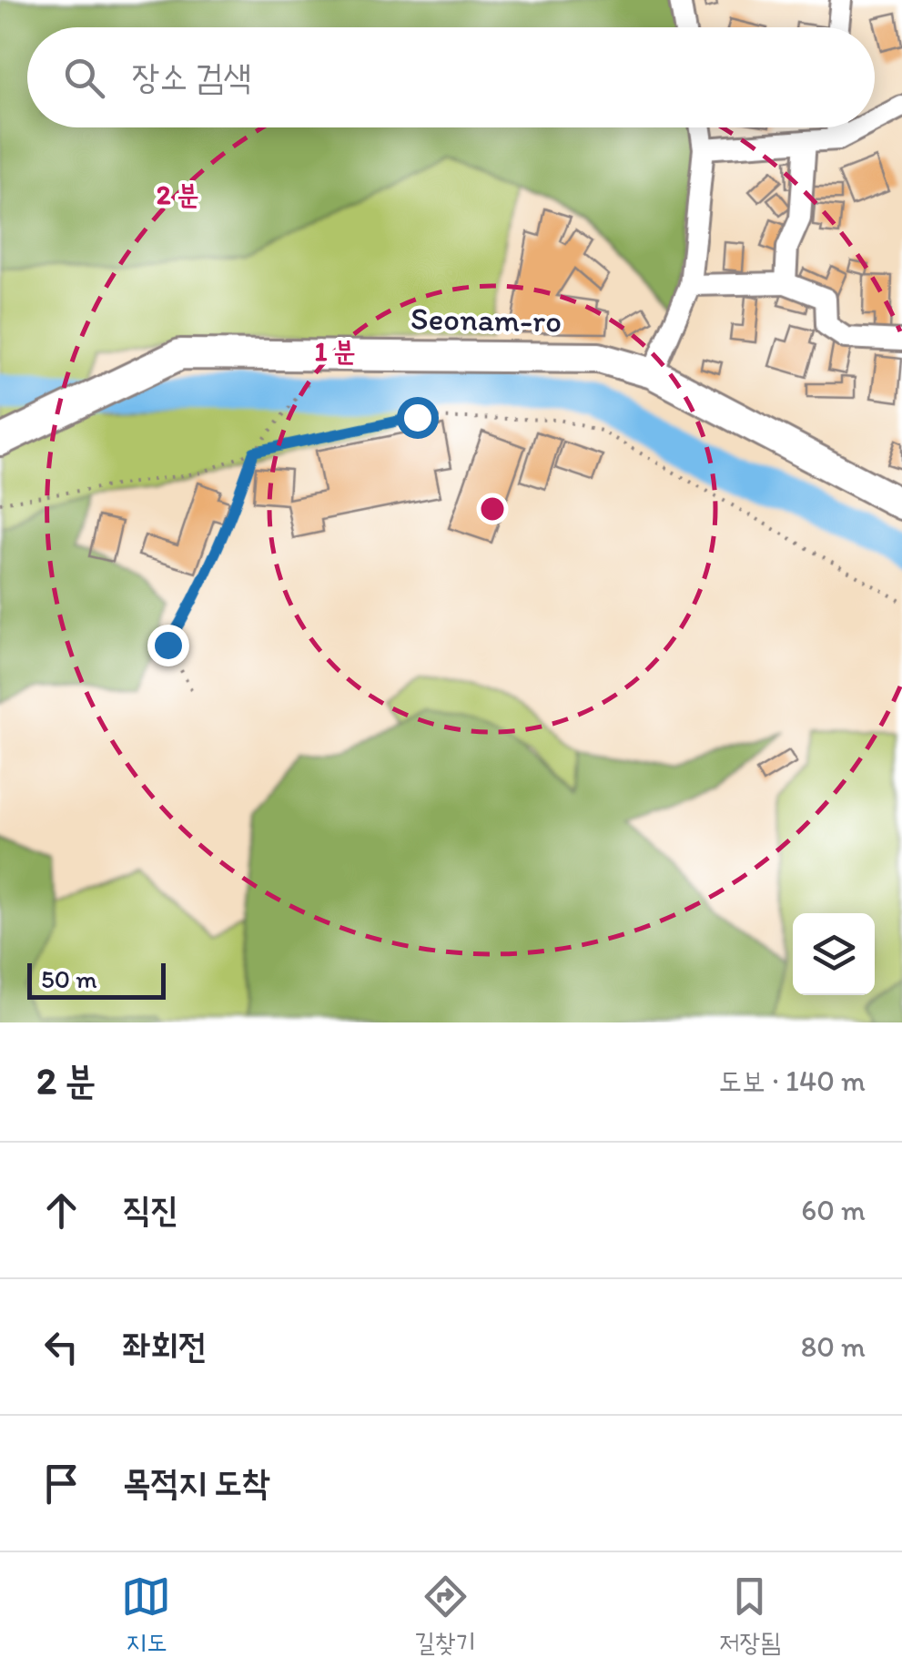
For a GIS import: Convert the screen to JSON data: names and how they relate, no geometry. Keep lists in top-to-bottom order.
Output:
{
  "streets": {
    "main road": ["Seonam-ro"]
  },
  "scale_bar": "50 m",
  "page": {
    "search": "장소 검색",
    "scale": "50 m",
    "heading": ["2 분", "도보 · 140 m"],
    "list": [
      ["직진", "60 m"],
      ["좌회전", "80 m"],
      "목적지 도착"
    ],
    "nav": ["지도", "길찾기", "저장됨"]
  },
  "rings": ["2 분", "1 분"]
}
